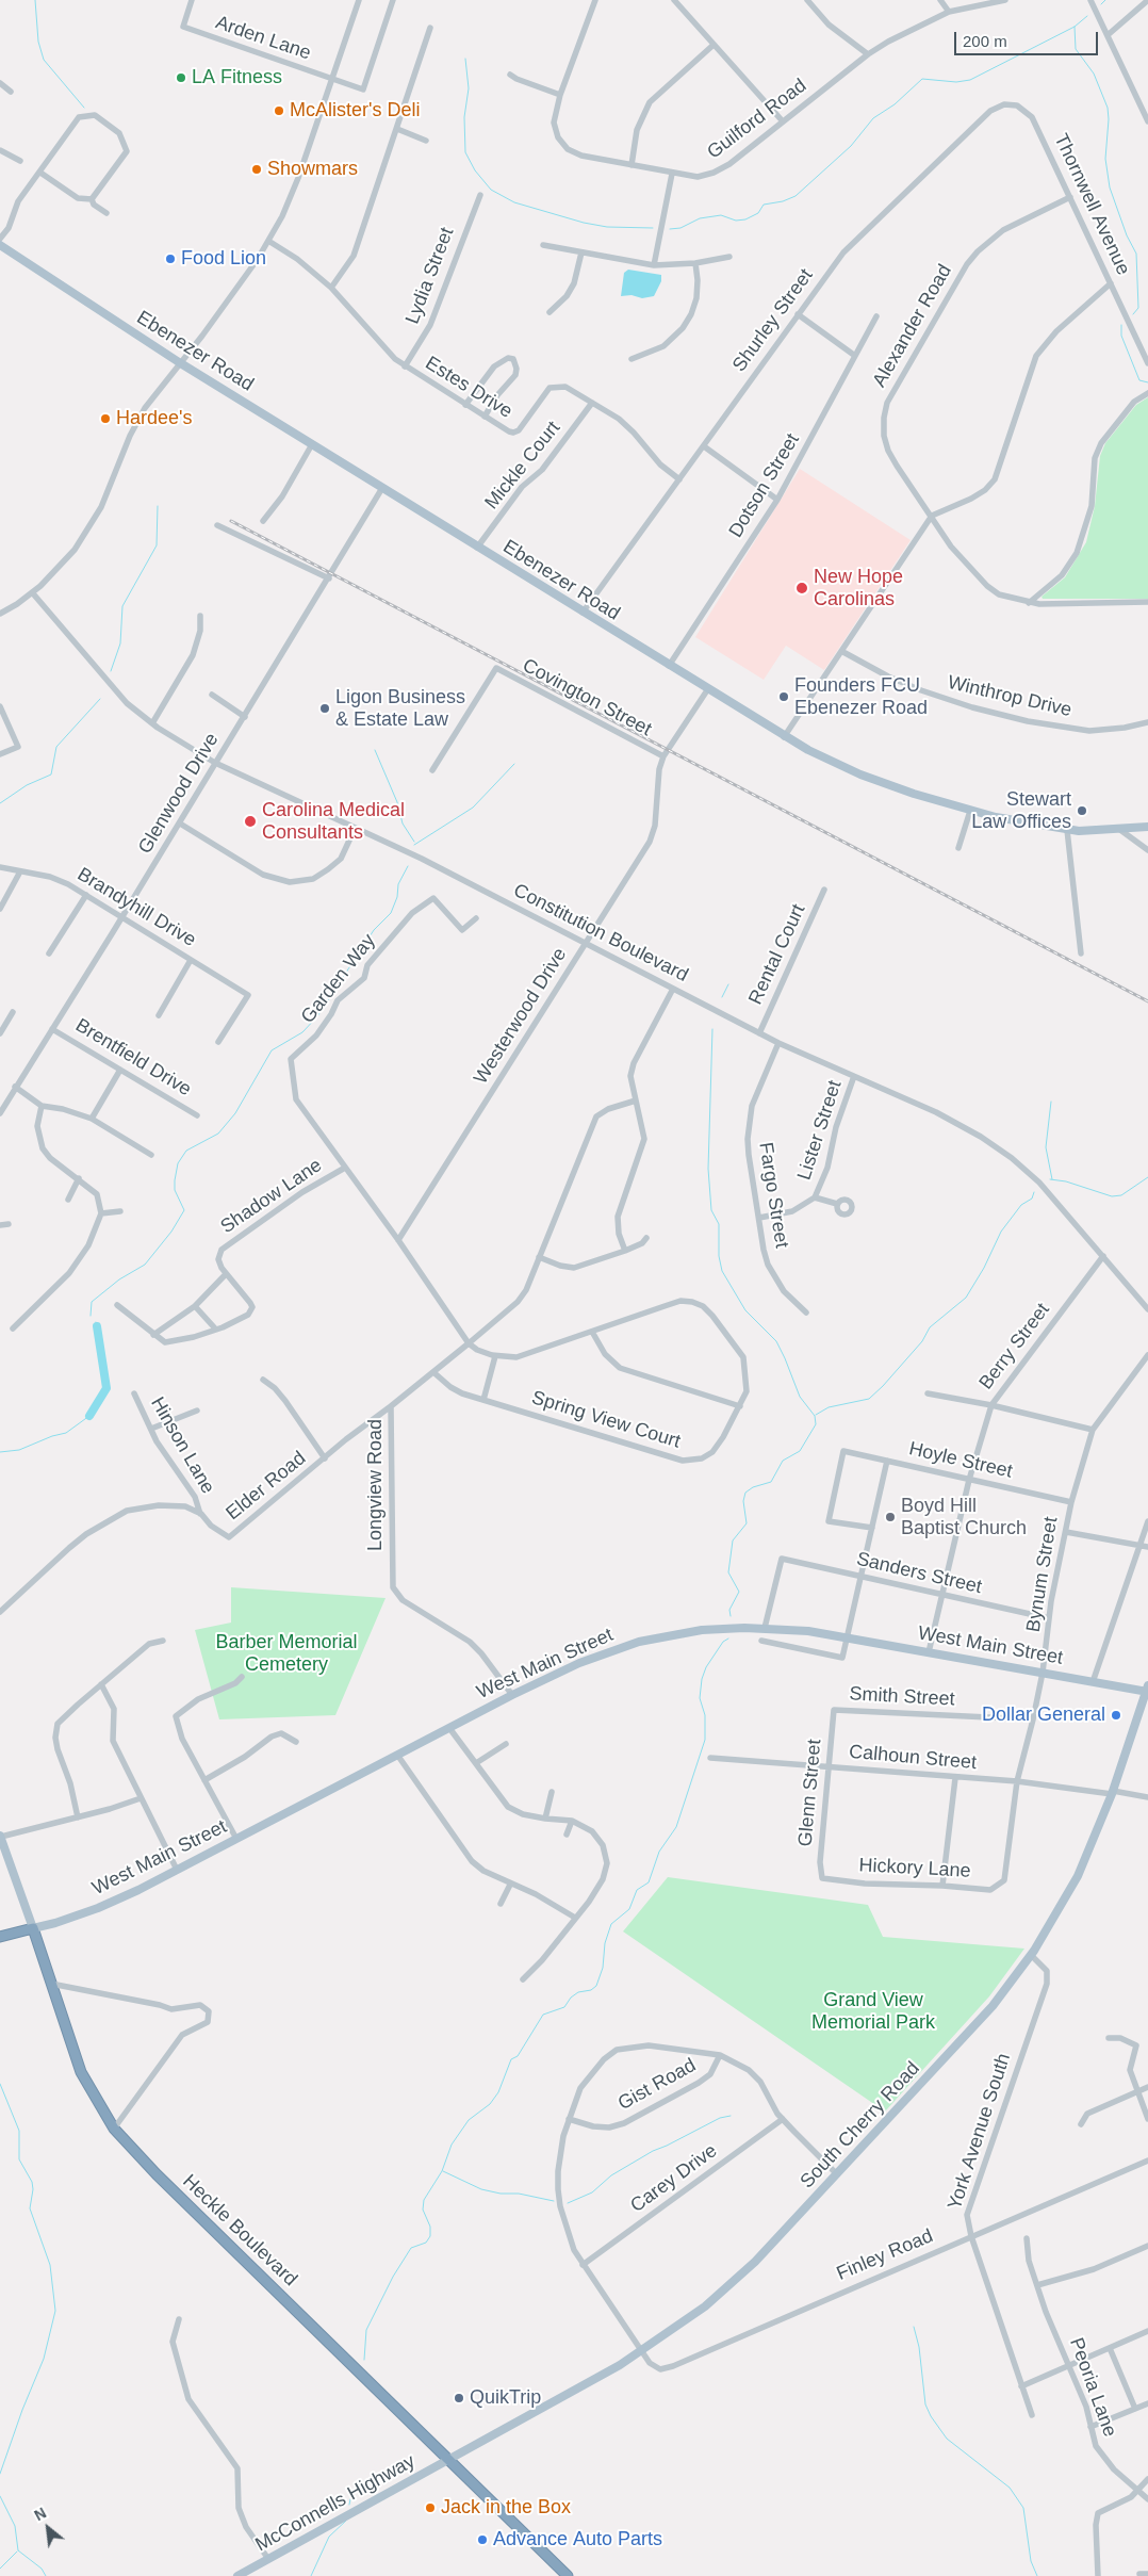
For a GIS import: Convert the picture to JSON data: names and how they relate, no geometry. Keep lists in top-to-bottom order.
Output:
{
  "streets": {
    "highway": ["West Main Street", "Heckle Boulevard"],
    "main road": ["Ebenezer Road", "South Cherry Road", "McConnells Highway"],
    "street": [
      "Arden Lane",
      "Guilford Road",
      "Thornwell Avenue",
      "Lydia Street",
      "Shurley Street",
      "Alexander Road",
      "Estes Drive",
      "Mickle Court",
      "Dotson Street",
      "Winthrop Drive",
      "Covington Street",
      "Glenwood Drive",
      "Brandyhill Drive",
      "Constitution Boulevard",
      "Rental Court",
      "Garden Way",
      "Westerwood Drive",
      "Brentfield Drive",
      "Lister Street",
      "Fargo Street",
      "Shadow Lane",
      "Berry Street",
      "Spring View Court",
      "Hinson Lane",
      "Hoyle Street",
      "Longview Road",
      "Elder Road",
      "Sanders Street",
      "Bynum Street",
      "Smith Street",
      "Calhoun Street",
      "Glenn Street",
      "Hickory Lane",
      "Gist Road",
      "York Avenue South",
      "Carey Drive",
      "Finley Road",
      "Peoria Lane"
    ]
  },
  "crossings": [
    ["Thornwell Avenue", "Shurley Street"],
    ["Thornwell Avenue", "Alexander Road"],
    ["Lydia Street", "Estes Drive"],
    ["Shurley Street", "Ebenezer Road"],
    ["Shurley Street", "Estes Drive"],
    ["Ebenezer Road", "Mickle Court"],
    ["Ebenezer Road", "Dotson Street"],
    ["Ebenezer Road", "Glenwood Drive"],
    ["Ebenezer Road", "Westerwood Drive"],
    ["Estes Drive", "Mickle Court"],
    ["Covington Street", "Westerwood Drive"],
    ["Glenwood Drive", "Brandyhill Drive"],
    ["Glenwood Drive", "Constitution Boulevard"],
    ["Glenwood Drive", "Brentfield Drive"],
    ["Constitution Boulevard", "Rental Court"],
    ["Constitution Boulevard", "Westerwood Drive"],
    ["Constitution Boulevard", "Lister Street"],
    ["Constitution Boulevard", "Fargo Street"],
    ["Constitution Boulevard", "Berry Street"],
    ["Garden Way", "Shadow Lane"],
    ["Lister Street", "Fargo Street"],
    ["Berry Street", "Hoyle Street"],
    ["Berry Street", "Sanders Street"],
    ["Berry Street", "West Main Street"],
    ["Spring View Court", "Longview Road"],
    ["Hinson Lane", "Elder Road"],
    ["Hoyle Street", "Bynum Street"],
    ["Longview Road", "Elder Road"],
    ["Longview Road", "West Main Street"],
    ["Sanders Street", "Bynum Street"],
    ["Sanders Street", "West Main Street"],
    ["Bynum Street", "West Main Street"],
    ["Bynum Street", "Smith Street"],
    ["Bynum Street", "Calhoun Street"],
    ["Bynum Street", "Hickory Lane"],
    ["West Main Street", "South Cherry Road"],
    ["West Main Street", "Heckle Boulevard"],
    ["Smith Street", "Glenn Street"],
    ["Calhoun Street", "Glenn Street"],
    ["Calhoun Street", "South Cherry Road"],
    ["Glenn Street", "Hickory Lane"],
    ["South Cherry Road", "York Avenue South"],
    ["South Cherry Road", "Heckle Boulevard"],
    ["South Cherry Road", "Finley Road"],
    ["South Cherry Road", "McConnells Highway"],
    ["York Avenue South", "Finley Road"],
    ["Heckle Boulevard", "McConnells Highway"]
  ],
  "parks": ["Barber Memorial Cemetery", "Grand View Memorial Park"],
  "places": [
    "LA Fitness",
    "McAlister's Deli",
    "Showmars",
    "Food Lion",
    "Hardee's",
    "New Hope Carolinas",
    "Founders FCU Ebenezer Road",
    "Ligon Business & Estate Law",
    "Stewart Law Offices",
    "Carolina Medical Consultants",
    "Boyd Hill Baptist Church",
    "Dollar General",
    "QuikTrip",
    "Jack in the Box",
    "Advance Auto Parts"
  ],
  "scale_bar": "200 m",
  "north": "top left"
}
